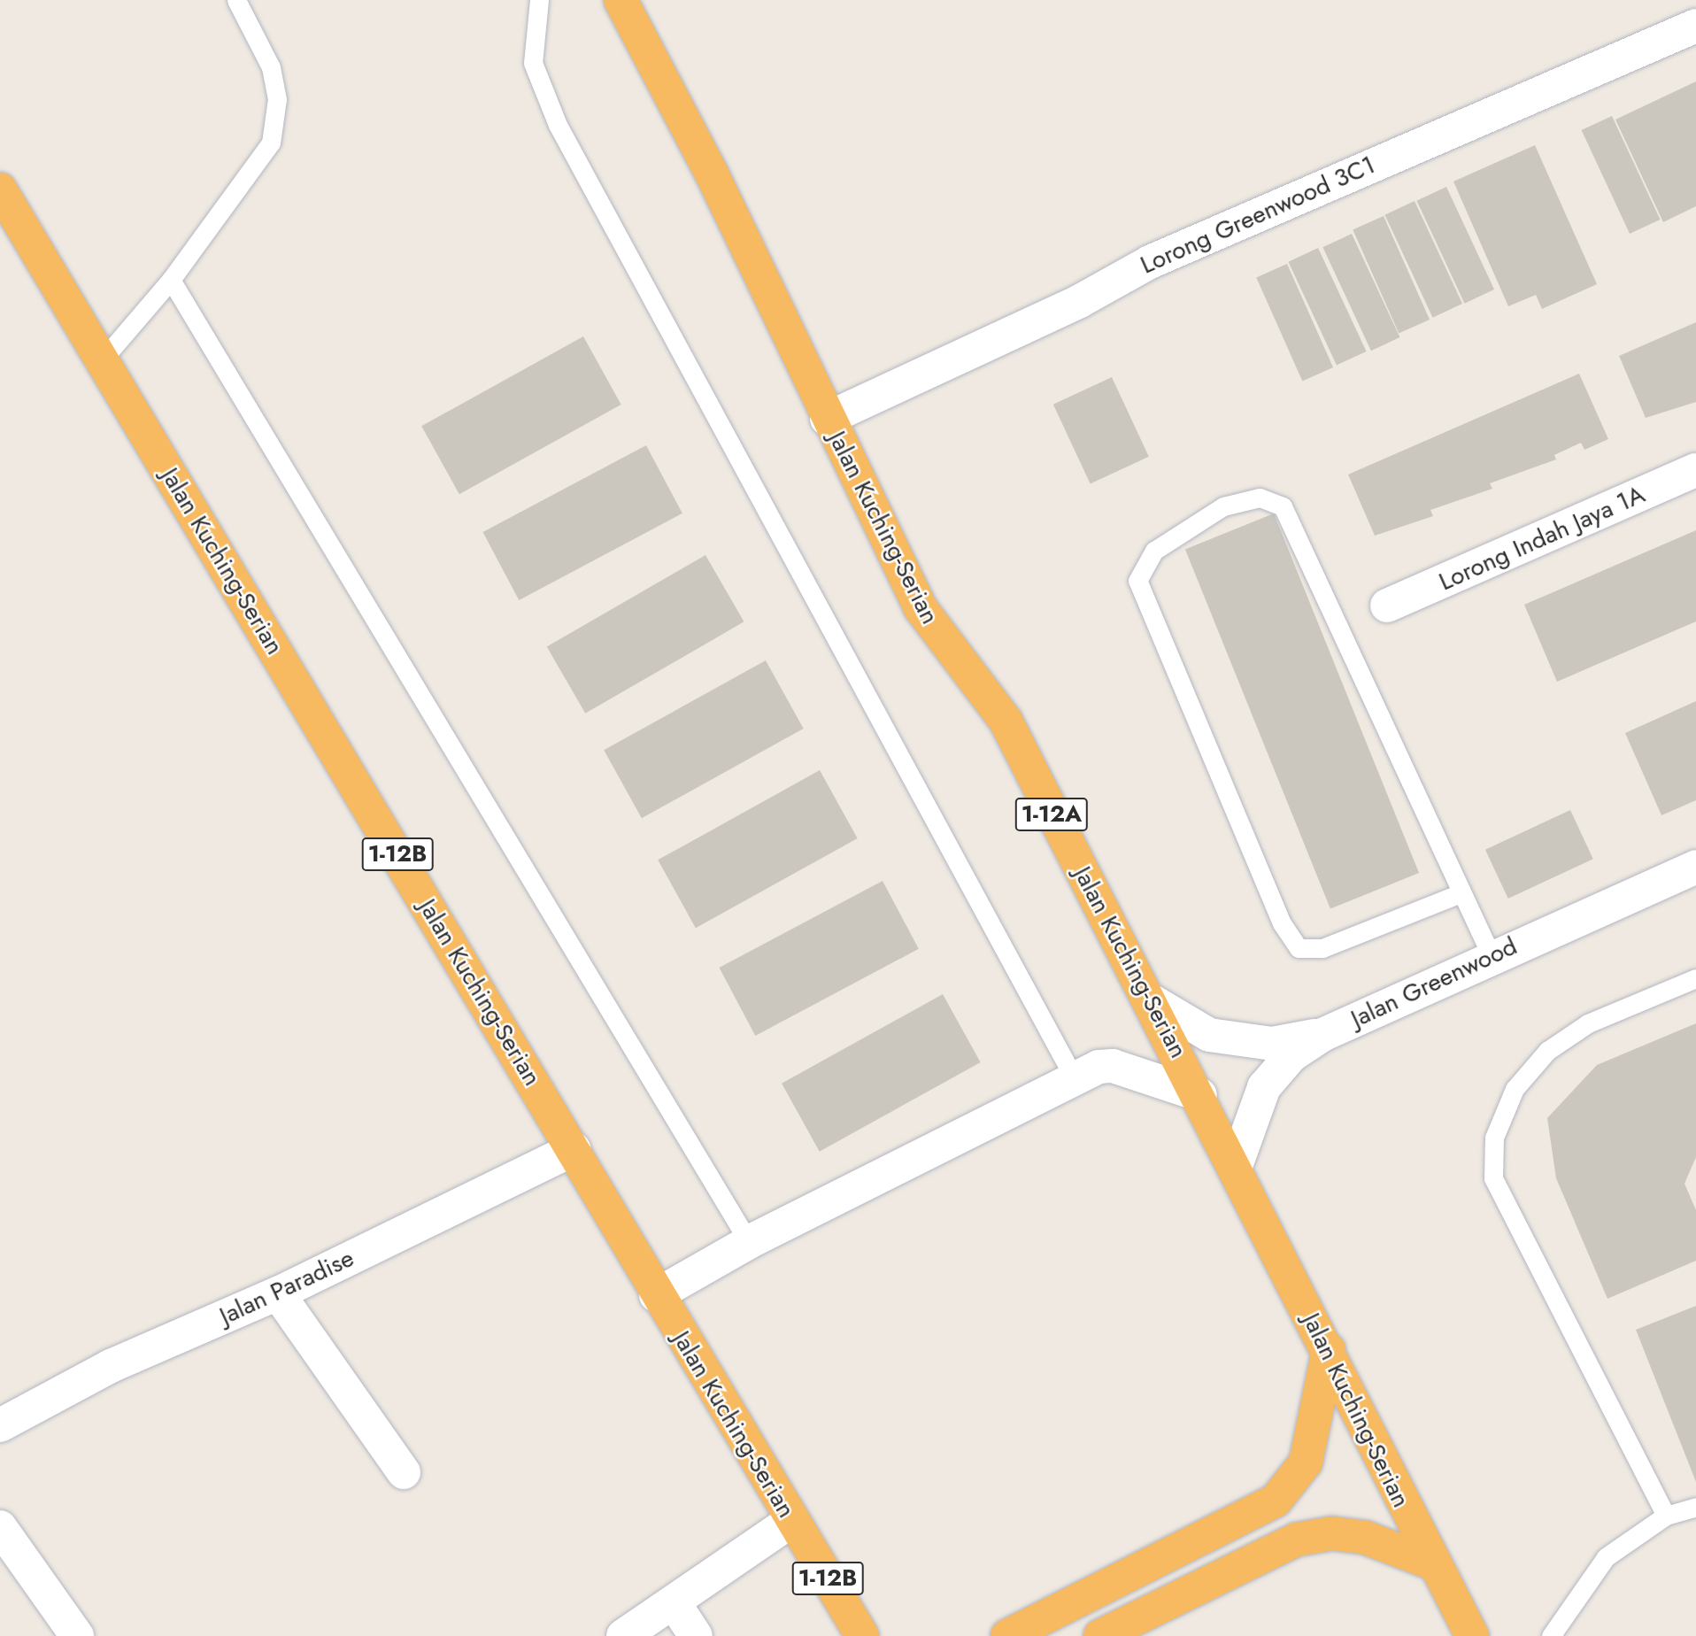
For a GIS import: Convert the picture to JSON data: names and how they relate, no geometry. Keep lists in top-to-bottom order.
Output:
{
  "streets": {
    "highway": ["Jalan Kuching-Serian", "1-12A", "1-12B"],
    "street": [
      "Lorong Greenwood 3C1",
      "Lorong Indah Jaya 1A",
      "Jalan Greenwood",
      "Jalan Paradise"
    ]
  },
  "crossings": [
    ["Lorong Greenwood 3C1", "Jalan Kuching-Serian"],
    ["Jalan Kuching-Serian", "Jalan Greenwood"],
    ["Jalan Kuching-Serian", "Jalan Paradise"]
  ]
}
